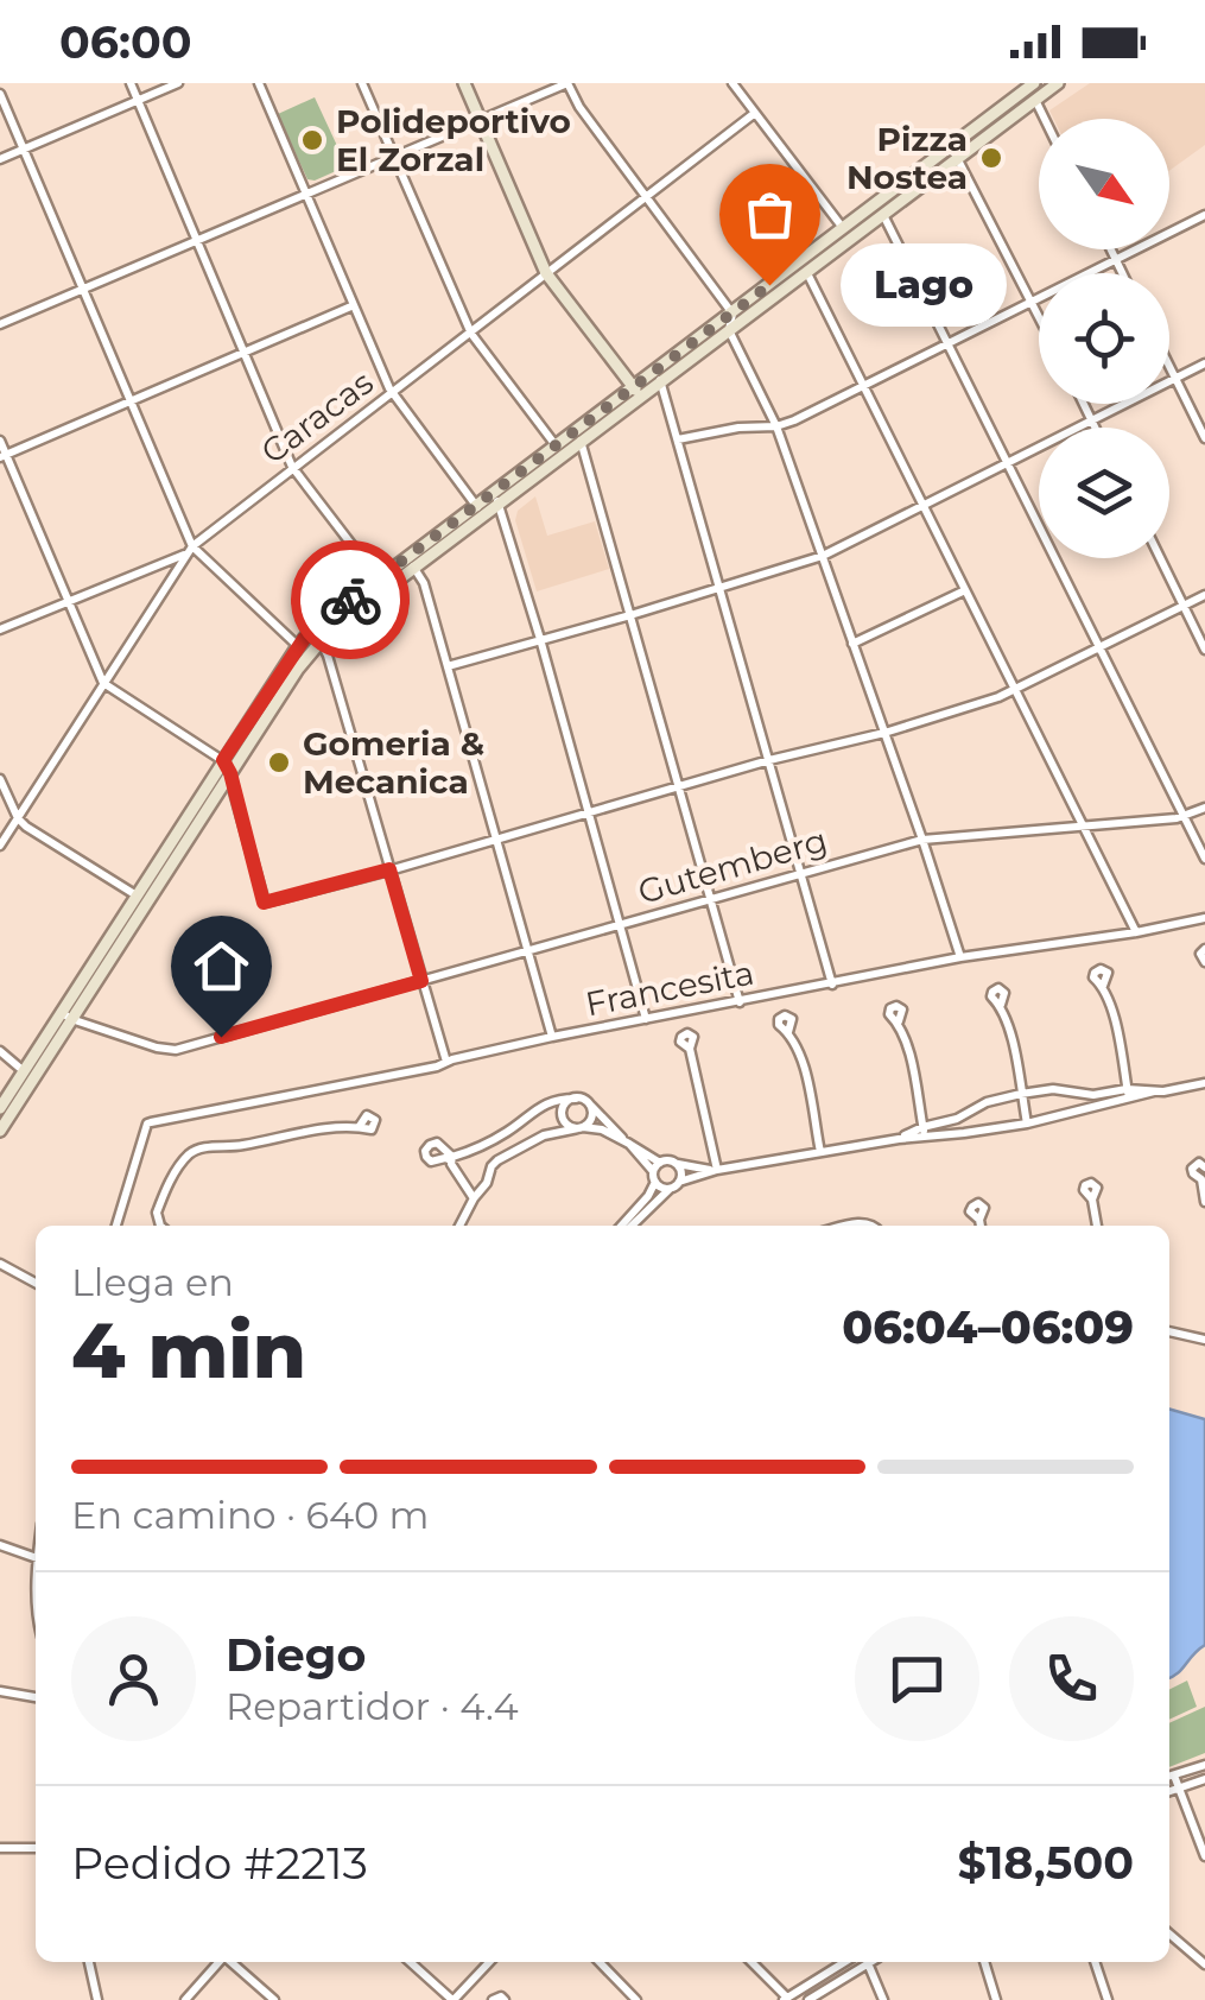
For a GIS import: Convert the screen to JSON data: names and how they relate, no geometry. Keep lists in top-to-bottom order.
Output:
{
  "streets": {
    "street": ["Caracas", "Gutemberg", "Francesita"]
  },
  "places": [
    "Polideportivo El Zorzal",
    "Pizza Nostea",
    "Lago",
    "Gomeria & Mecanica"
  ],
  "north": "bottom right",
  "page": {
    "status": "06:00",
    "bubble": "Lago",
    "heading": ["4 min", "Llega en", "06:04–06:09"],
    "panel": [
      "Diego",
      "Repartidor · 4.4",
      "Pedido #2213",
      "$18,500"
    ],
    "bar": "En camino · 640 m"
  }
}
